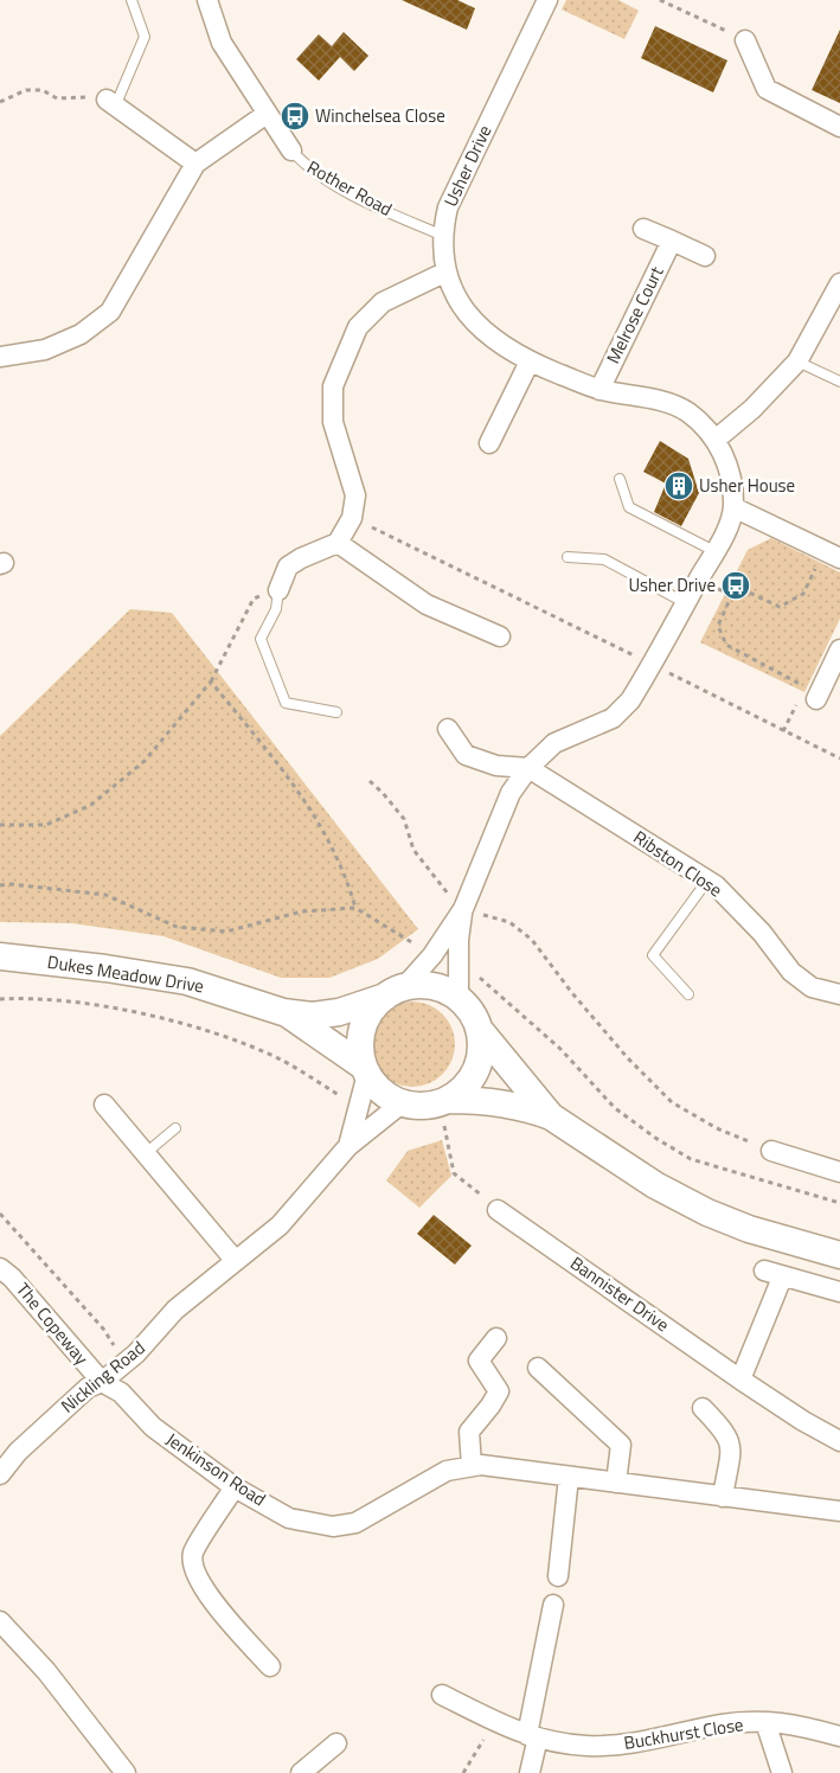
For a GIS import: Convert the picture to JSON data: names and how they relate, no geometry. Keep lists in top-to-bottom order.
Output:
{
  "streets": {
    "street": [
      "Usher Drive",
      "Rother Road",
      "Melrose Court",
      "Ribston Close",
      "Dukes Meadow Drive",
      "Bannister Drive",
      "The Copeway",
      "Nickling Road",
      "Jenkinson Road",
      "Buckhurst Close"
    ]
  },
  "crossings": [
    ["Usher Drive", "Rother Road"],
    ["Usher Drive", "Melrose Court"],
    ["Dukes Meadow Drive", "Nickling Road"],
    ["The Copeway", "Nickling Road"],
    ["The Copeway", "Jenkinson Road"],
    ["Nickling Road", "Jenkinson Road"]
  ],
  "places": {
    "bus stop": ["Winchelsea Close", "Usher Drive"],
    "building": ["Usher House"]
  }
}
